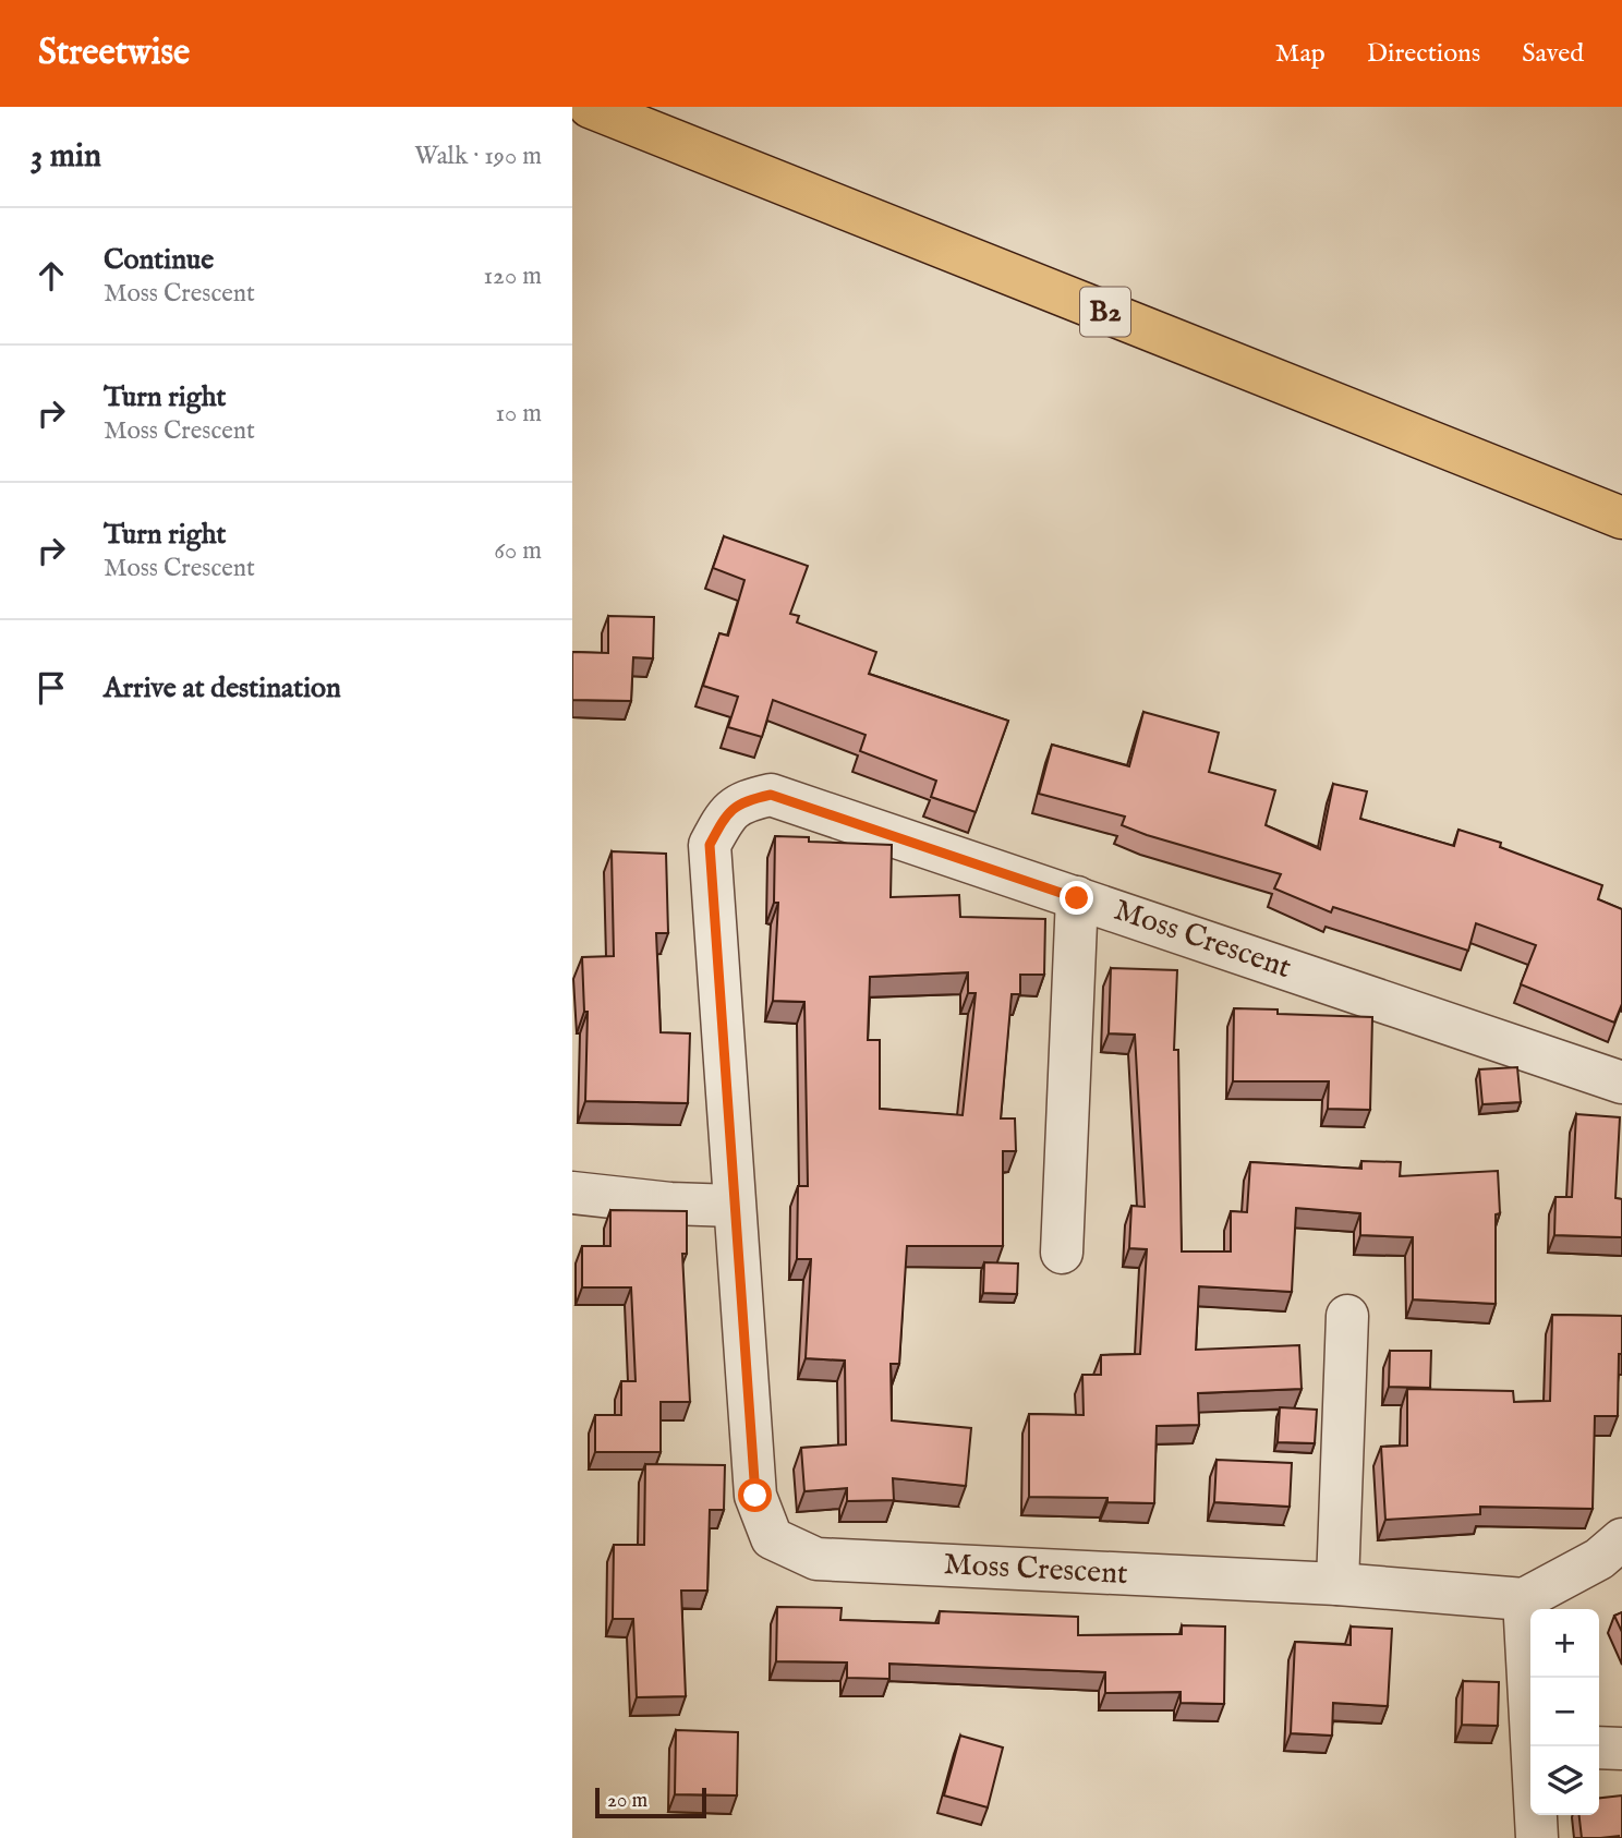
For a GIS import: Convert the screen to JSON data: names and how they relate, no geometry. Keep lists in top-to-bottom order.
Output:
{
  "streets": {
    "highway": ["B2"],
    "street": ["Moss Crescent"]
  },
  "scale_bar": "20 m",
  "page": {
    "header": "Streetwise",
    "nav": ["Map", "Directions", "Saved"],
    "heading": ["3 min", "Walk · 190 m"],
    "list": [
      ["Continue", "Moss Crescent", "120 m"],
      ["Turn right", "Moss Crescent", "10 m"],
      ["Turn right", "Moss Crescent", "60 m"],
      "Arrive at destination"
    ],
    "map_buttons": ["+", "−"],
    "scale": "20 m"
  }
}
